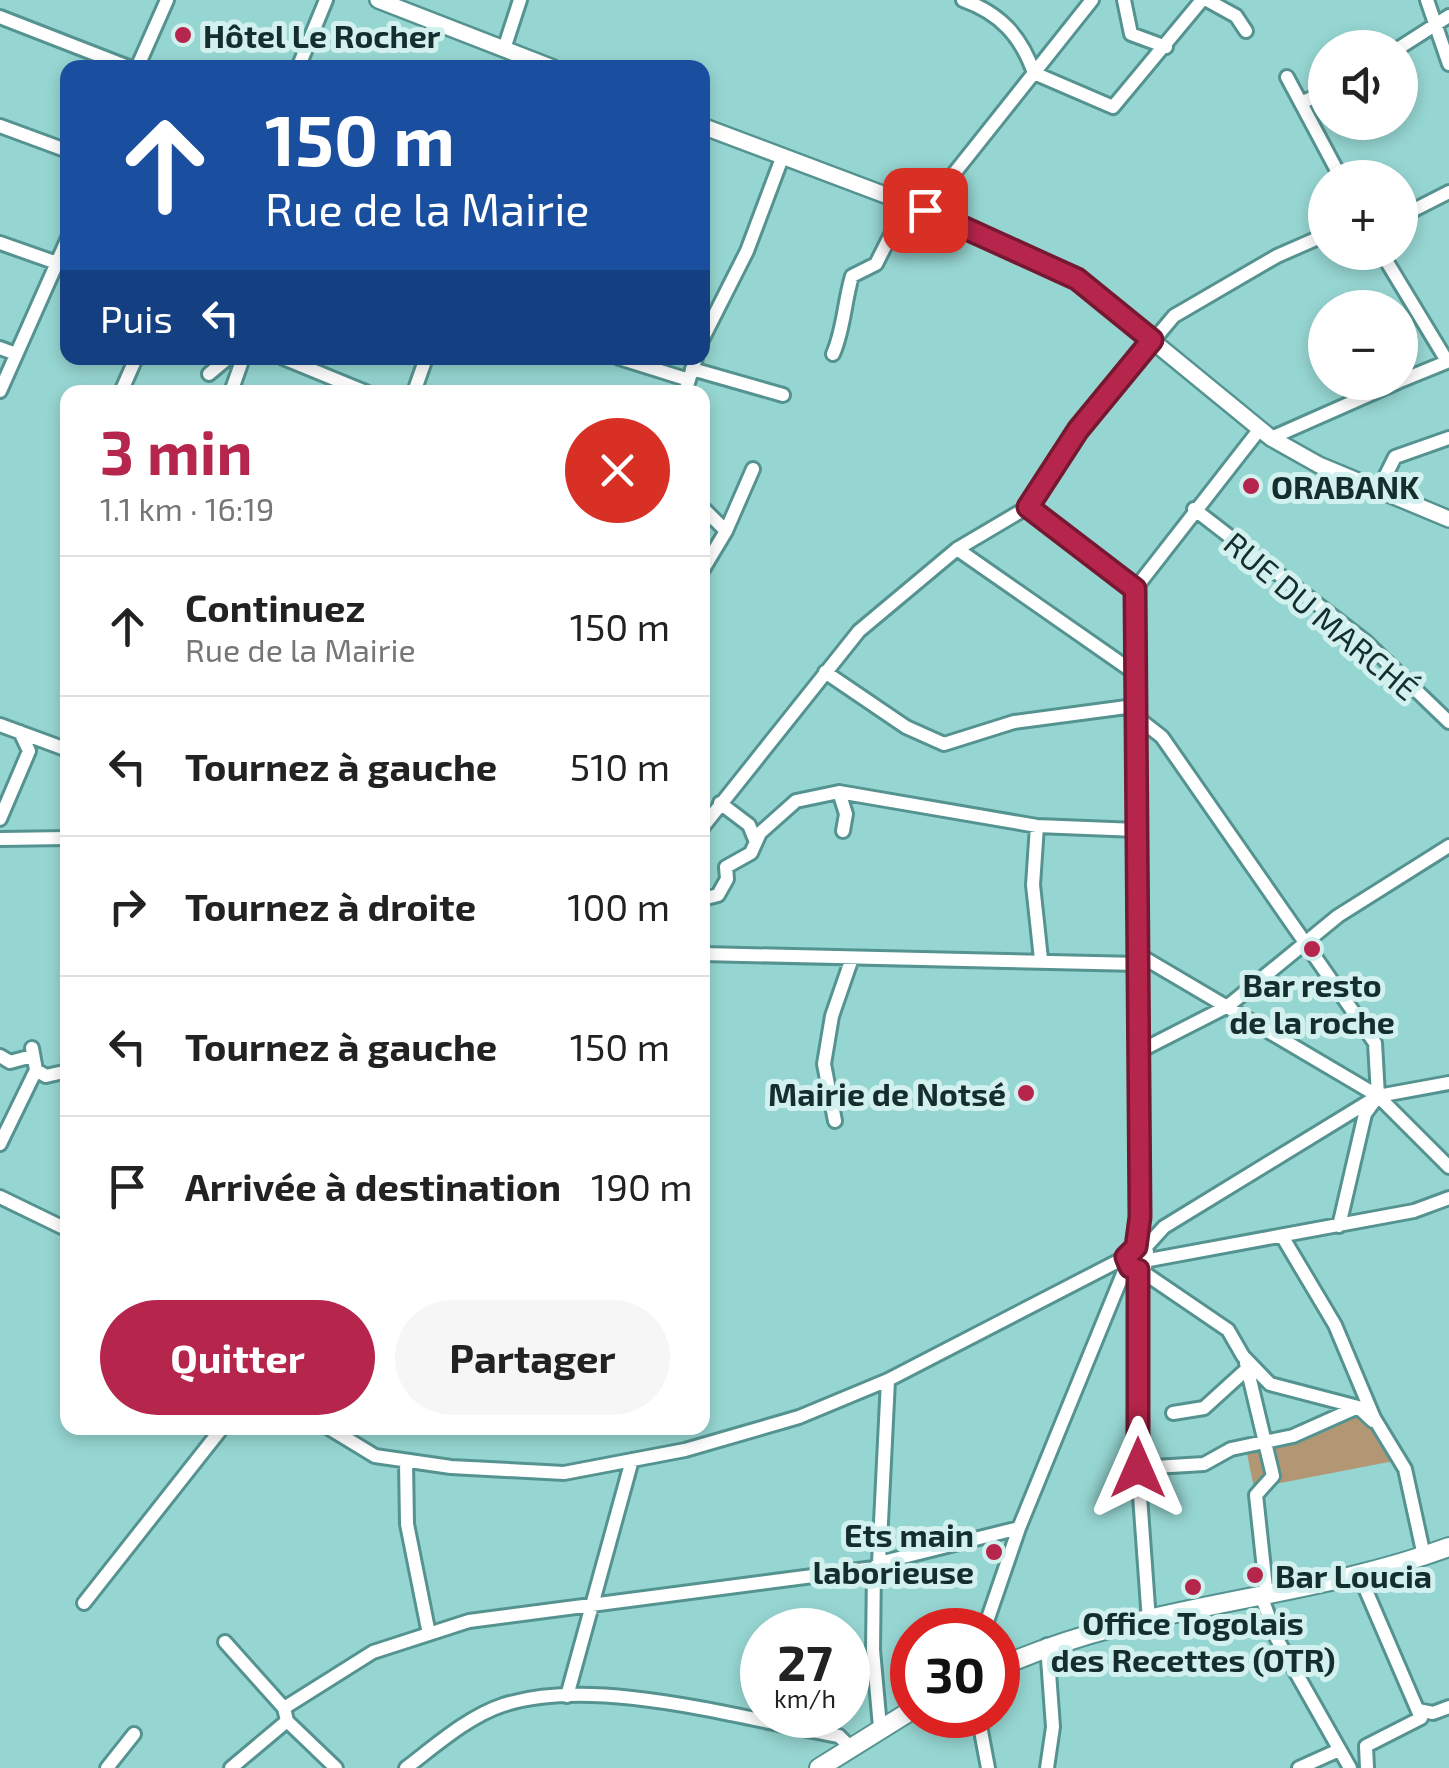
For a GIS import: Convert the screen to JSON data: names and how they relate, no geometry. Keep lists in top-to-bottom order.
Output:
{
  "streets": {
    "street": ["RUE DU MARCHÉ"]
  },
  "places": [
    "Hôtel Le Rocher",
    "ORABANK",
    "Bar resto de la roche",
    "Mairie de Notsé",
    "Ets main laborieuse",
    "Bar Loucia",
    "Office Togolais des Recettes (OTR)"
  ],
  "page": {
    "map_buttons": ["+", "−"],
    "turn": ["150 m", "Rue de la Mairie"],
    "then": "Puis",
    "heading": ["3 min", "1.1 km · 16:19"],
    "list": [
      {
        "name": "Continuez",
        "note": "Rue de la Mairie",
        "value": "150 m"
      },
      {
        "name": "Tournez à gauche",
        "value": "510 m"
      },
      {
        "name": "Tournez à droite",
        "value": "100 m"
      },
      {
        "name": "Tournez à gauche",
        "value": "150 m"
      },
      {
        "name": "Arrivée à destination",
        "value": "190 m"
      }
    ],
    "buttons": ["Quitter", "Partager"],
    "speed": "27 km/h",
    "limit": "30"
  }
}
